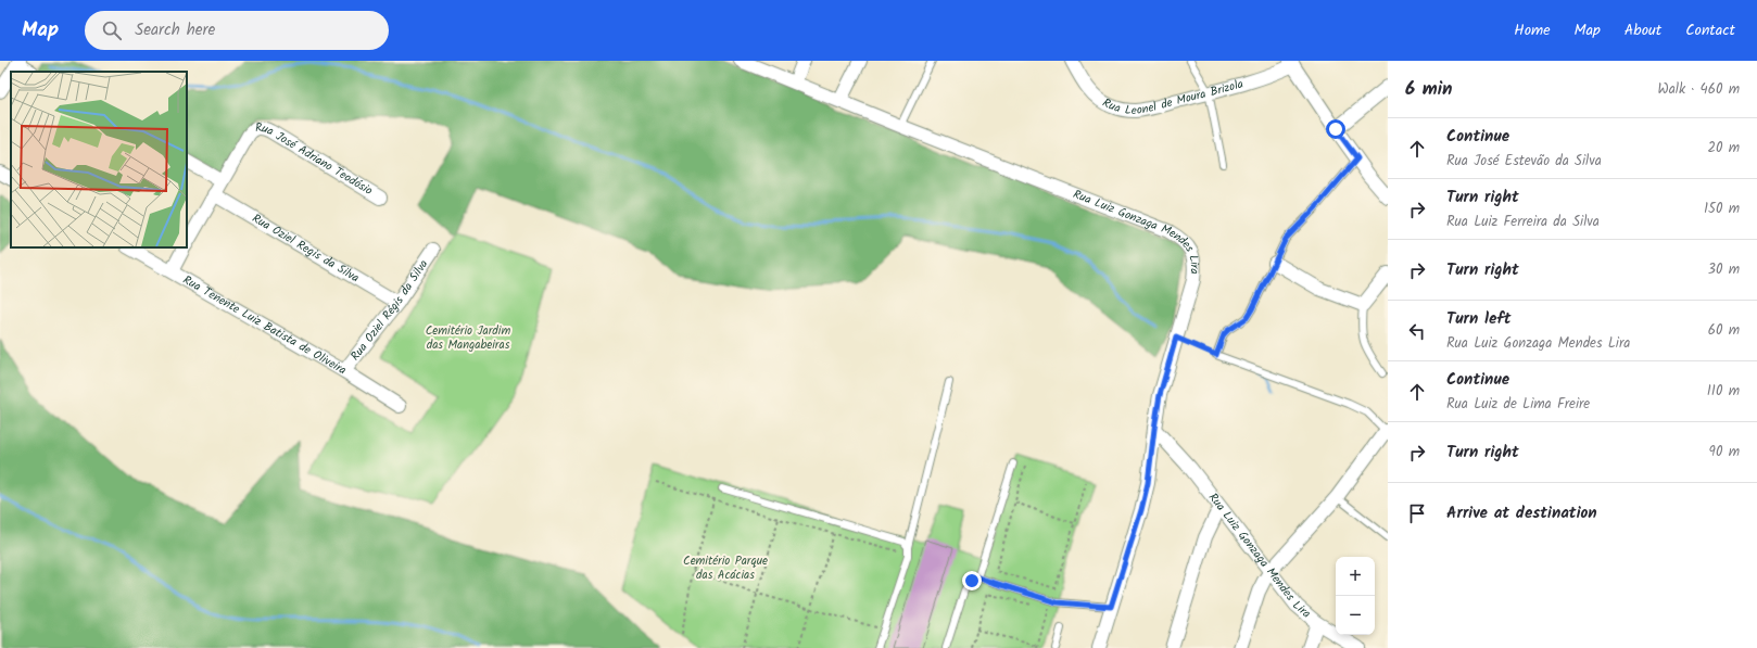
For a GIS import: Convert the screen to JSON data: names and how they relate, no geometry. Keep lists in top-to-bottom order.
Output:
{
  "streets": {
    "street": [
      "Rua Leonel de Moura Brizola",
      "Rua José Adriano Teodósio",
      "Rua Luiz Gonzaga Mendes Lira",
      "Rua Oziel Regis da Silva",
      "Rua Oziel Régis da Silva",
      "Rua Tenente Luiz Batista de Oliveira"
    ]
  },
  "crossings": [
    ["Rua Oziel Regis da Silva", "Rua Oziel Régis da Silva"],
    ["Rua Oziel Régis da Silva", "Rua Tenente Luiz Batista de Oliveira"]
  ],
  "parks": ["Cemitério Jardim das Mangabeiras", "Cemitério Parque das Acácias"],
  "page": {
    "header": "Map",
    "search": "Search here",
    "nav": [
      "Home",
      "Map",
      "About",
      "Contact"
    ],
    "heading": ["6 min", "Walk · 460 m"],
    "list": [
      ["Continue", "Rua José Estevão da Silva", "20 m"],
      ["Turn right", "Rua Luiz Ferreira da Silva", "150 m"],
      ["Turn right", "30 m"],
      ["Turn left", "Rua Luiz Gonzaga Mendes Lira", "60 m"],
      ["Continue", "Rua Luiz de Lima Freire", "110 m"],
      ["Turn right", "90 m"],
      "Arrive at destination"
    ],
    "map_buttons": ["+", "−"]
  }
}
